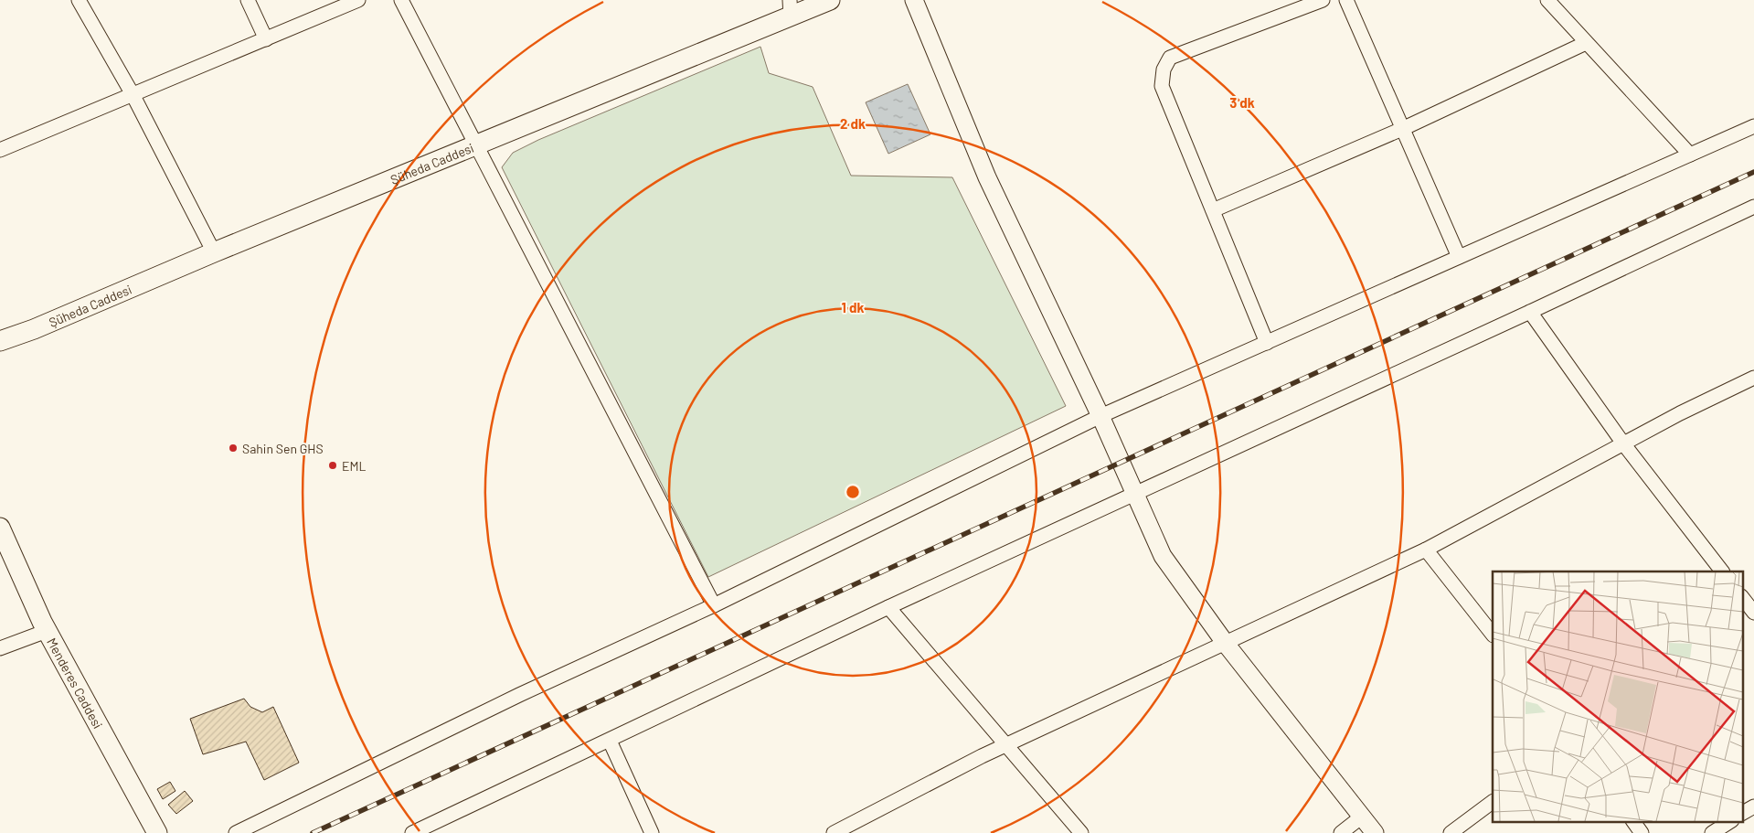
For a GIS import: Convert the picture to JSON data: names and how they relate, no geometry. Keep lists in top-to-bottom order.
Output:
{
  "streets": {
    "main road": ["Şüheda Caddesi", "Menderes Caddesi"]
  },
  "places": ["Sahin Sen GHS", "EML"],
  "rings": ["3 dk", "2 dk", "1 dk"]
}
